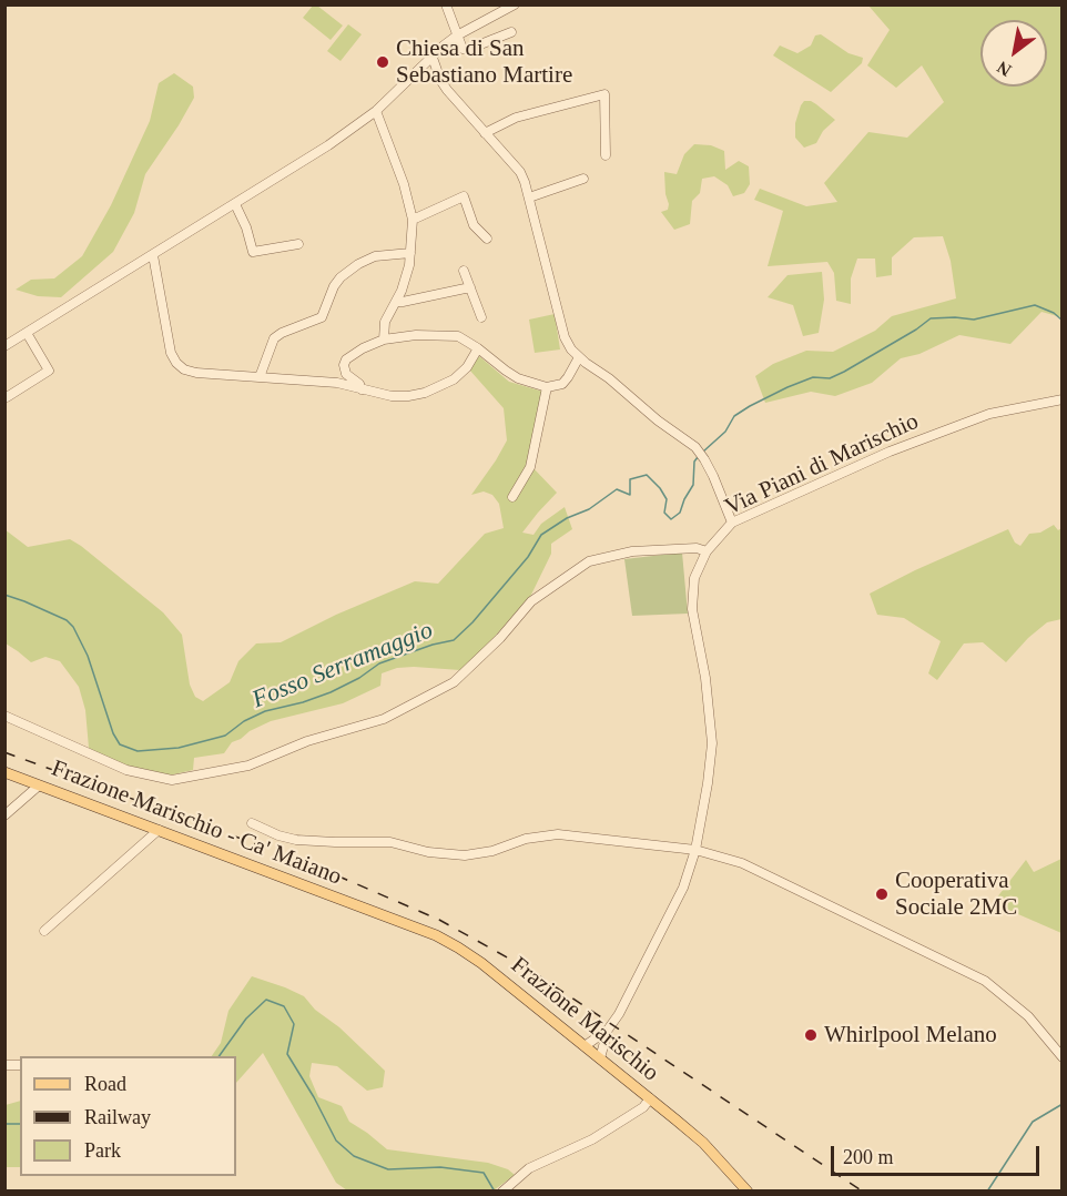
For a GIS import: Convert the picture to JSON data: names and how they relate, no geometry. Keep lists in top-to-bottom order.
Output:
{
  "streets": {
    "main road": ["Frazione Marischio - Ca' Maiano", "Frazione Marischio"],
    "street": ["Via Piani di Marischio"]
  },
  "crossings": [
    ["Frazione Marischio - Ca' Maiano", "Frazione Marischio"]
  ],
  "water": ["Fosso Serramaggio"],
  "places": ["Chiesa di San Sebastiano Martire", "Cooperativa Sociale 2MC", "Whirlpool Melano"],
  "legend": ["Road", "Railway", "Park"],
  "scale_bar": "200 m",
  "north": "bottom left"
}
